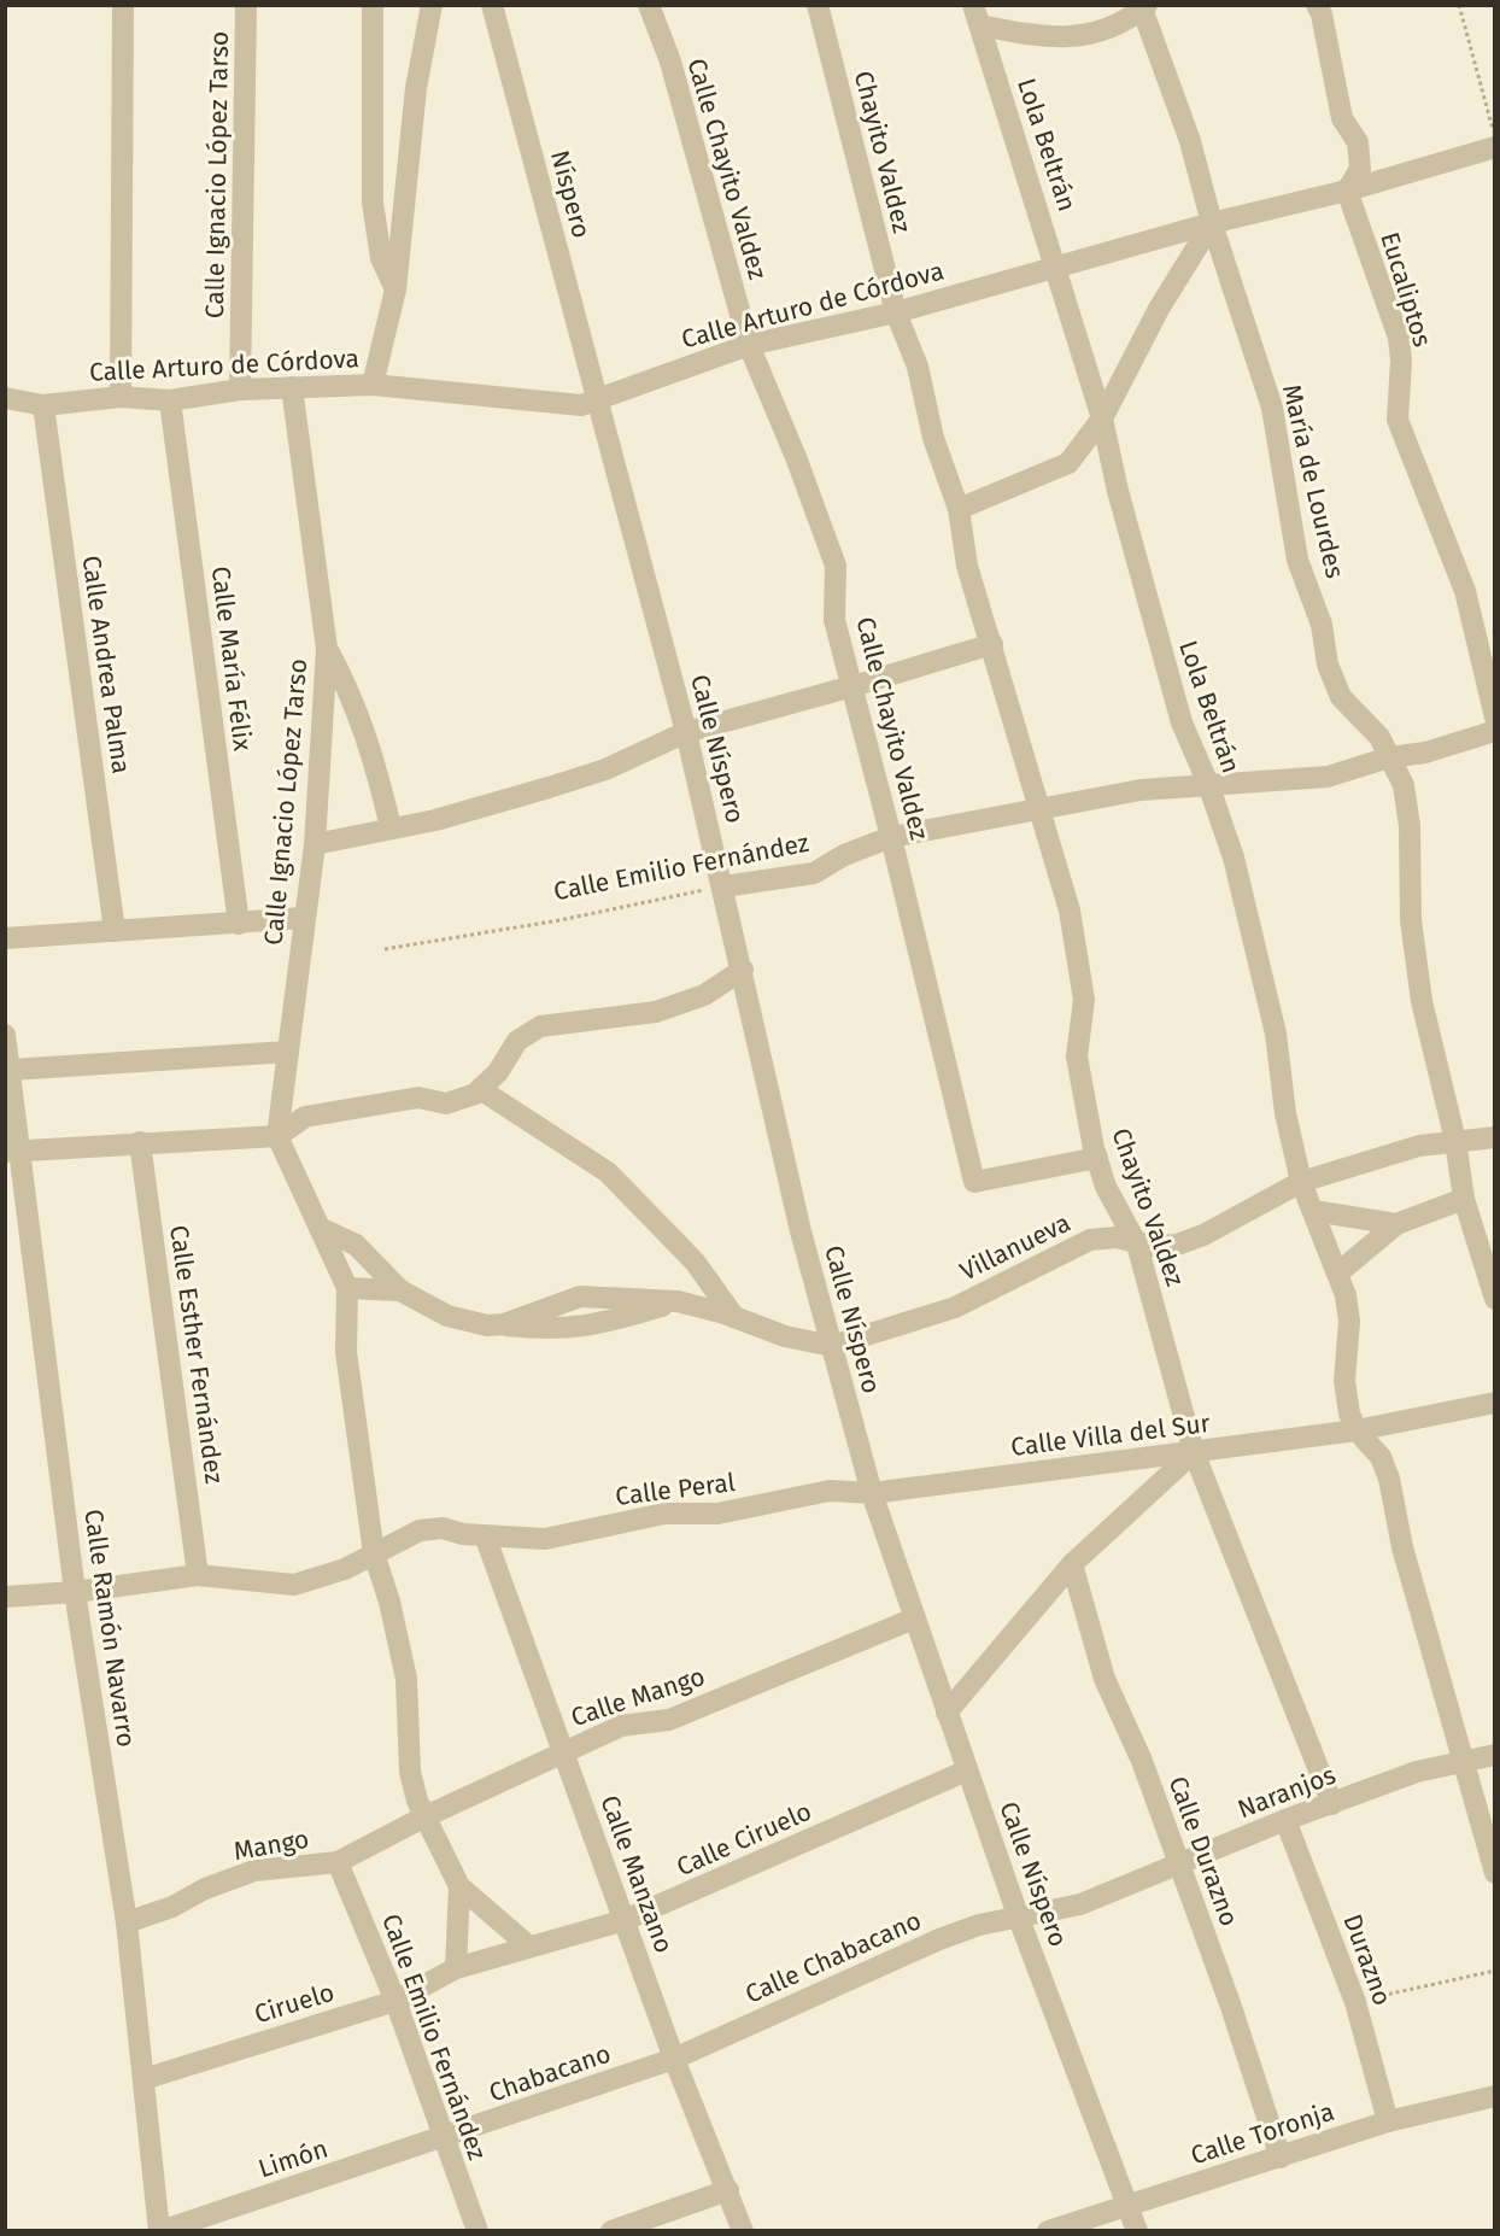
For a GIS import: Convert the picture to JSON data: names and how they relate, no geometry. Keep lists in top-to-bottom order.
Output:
{
  "streets": {
    "street": [
      "Lola Beltrán",
      "Chayito Valdez",
      "Calle Chayito Valdez",
      "Calle Ignacio López Tarso",
      "Níspero",
      "Eucaliptos",
      "Calle Arturo de Córdova",
      "María de Lourdes",
      "Calle María Félix",
      "Calle Andrea Palma",
      "Calle Níspero",
      "Calle Emilio Fernández",
      "Villanueva",
      "Calle Esther Fernández",
      "Calle Villa del Sur",
      "Calle Peral",
      "Calle Ramón Navarro",
      "Calle Mango",
      "Naranjos",
      "Calle Ciruelo",
      "Mango",
      "Calle Durazno",
      "Calle Manzano",
      "Calle Chabacano",
      "Durazno",
      "Ciruelo",
      "Chabacano",
      "Calle Toronja",
      "Limón"
    ]
  },
  "crossings": [
    ["Lola Beltrán", "Calle Arturo de Córdova"],
    ["Lola Beltrán", "Calle Emilio Fernández"],
    ["Lola Beltrán", "Villanueva"],
    ["Lola Beltrán", "Calle Villa del Sur"],
    ["Chayito Valdez", "Calle Chayito Valdez"],
    ["Chayito Valdez", "Calle Arturo de Córdova"],
    ["Chayito Valdez", "Calle Emilio Fernández"],
    ["Chayito Valdez", "Villanueva"],
    ["Chayito Valdez", "Calle Villa del Sur"],
    ["Chayito Valdez", "Naranjos"],
    ["Calle Chayito Valdez", "Calle Arturo de Córdova"],
    ["Calle Chayito Valdez", "Calle Emilio Fernández"],
    ["Calle Ignacio López Tarso", "Calle Arturo de Córdova"],
    ["Níspero", "Calle Arturo de Córdova"],
    ["Níspero", "Calle Níspero"],
    ["Eucaliptos", "Calle Arturo de Córdova"],
    ["Calle Arturo de Córdova", "María de Lourdes"],
    ["Calle Arturo de Córdova", "Calle María Félix"],
    ["Calle Arturo de Córdova", "Calle Andrea Palma"],
    ["Calle Arturo de Córdova", "Calle Níspero"],
    ["María de Lourdes", "Calle Emilio Fernández"],
    ["María de Lourdes", "Villanueva"],
    ["Calle Níspero", "Calle Emilio Fernández"],
    ["Calle Níspero", "Villanueva"],
    ["Calle Níspero", "Calle Villa del Sur"],
    ["Calle Níspero", "Calle Peral"],
    ["Calle Níspero", "Calle Mango"],
    ["Calle Níspero", "Naranjos"],
    ["Calle Níspero", "Calle Ciruelo"],
    ["Calle Níspero", "Calle Chabacano"],
    ["Calle Níspero", "Calle Toronja"],
    ["Calle Emilio Fernández", "Calle Ciruelo"],
    ["Calle Emilio Fernández", "Mango"],
    ["Calle Emilio Fernández", "Ciruelo"],
    ["Calle Emilio Fernández", "Chabacano"],
    ["Calle Emilio Fernández", "Limón"],
    ["Calle Esther Fernández", "Calle Peral"],
    ["Calle Villa del Sur", "Calle Peral"],
    ["Calle Peral", "Calle Ramón Navarro"],
    ["Calle Peral", "Calle Manzano"],
    ["Calle Ramón Navarro", "Mango"],
    ["Calle Ramón Navarro", "Ciruelo"],
    ["Calle Ramón Navarro", "Limón"],
    ["Calle Mango", "Mango"],
    ["Calle Mango", "Calle Manzano"],
    ["Naranjos", "Calle Durazno"],
    ["Naranjos", "Calle Chabacano"],
    ["Naranjos", "Durazno"],
    ["Calle Ciruelo", "Calle Manzano"],
    ["Calle Ciruelo", "Ciruelo"],
    ["Calle Durazno", "Calle Toronja"],
    ["Calle Manzano", "Calle Chabacano"],
    ["Calle Manzano", "Chabacano"],
    ["Calle Chabacano", "Chabacano"],
    ["Durazno", "Calle Toronja"],
    ["Chabacano", "Limón"]
  ]
}
